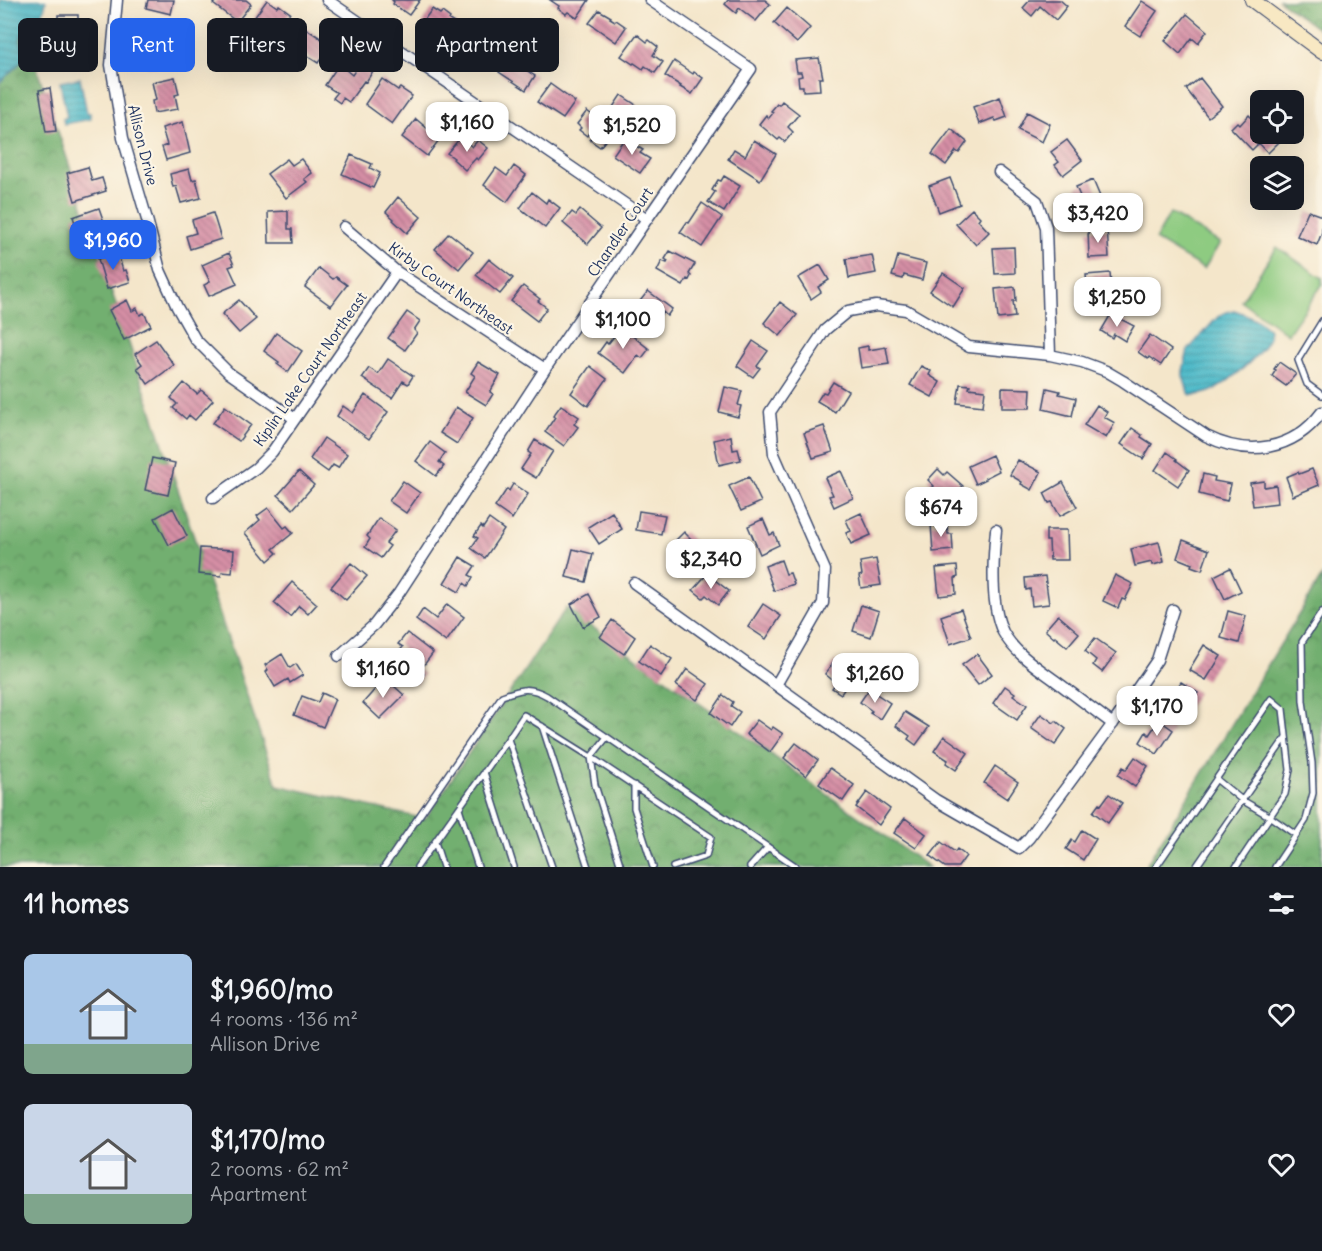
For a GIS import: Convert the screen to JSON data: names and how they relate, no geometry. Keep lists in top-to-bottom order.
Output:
{
  "streets": {
    "street": [
      "Allison Drive",
      "Chandler Court",
      "Kirby Court Northeast",
      "Kiplin Lake Court Northeast"
    ]
  },
  "crossings": [
    ["Allison Drive", "Kiplin Lake Court Northeast"],
    ["Chandler Court", "Kirby Court Northeast"],
    ["Kirby Court Northeast", "Kiplin Lake Court Northeast"]
  ],
  "page": {
    "chip": [
      "Buy",
      "Rent",
      "Filters",
      "New",
      "Apartment"
    ],
    "price": [
      "$1,160",
      "$1,520",
      "$3,420",
      "$1,960",
      "$1,250",
      "$1,100",
      "$674",
      "$2,340",
      "$1,160",
      "$1,260",
      "$1,170"
    ],
    "heading": "11 homes",
    "list": [
      {
        "name": "$1,960/mo",
        "note": "4 rooms · 136 m² · Allison Drive"
      },
      {
        "name": "$1,170/mo",
        "note": "2 rooms · 62 m² · Apartment"
      }
    ]
  }
}
